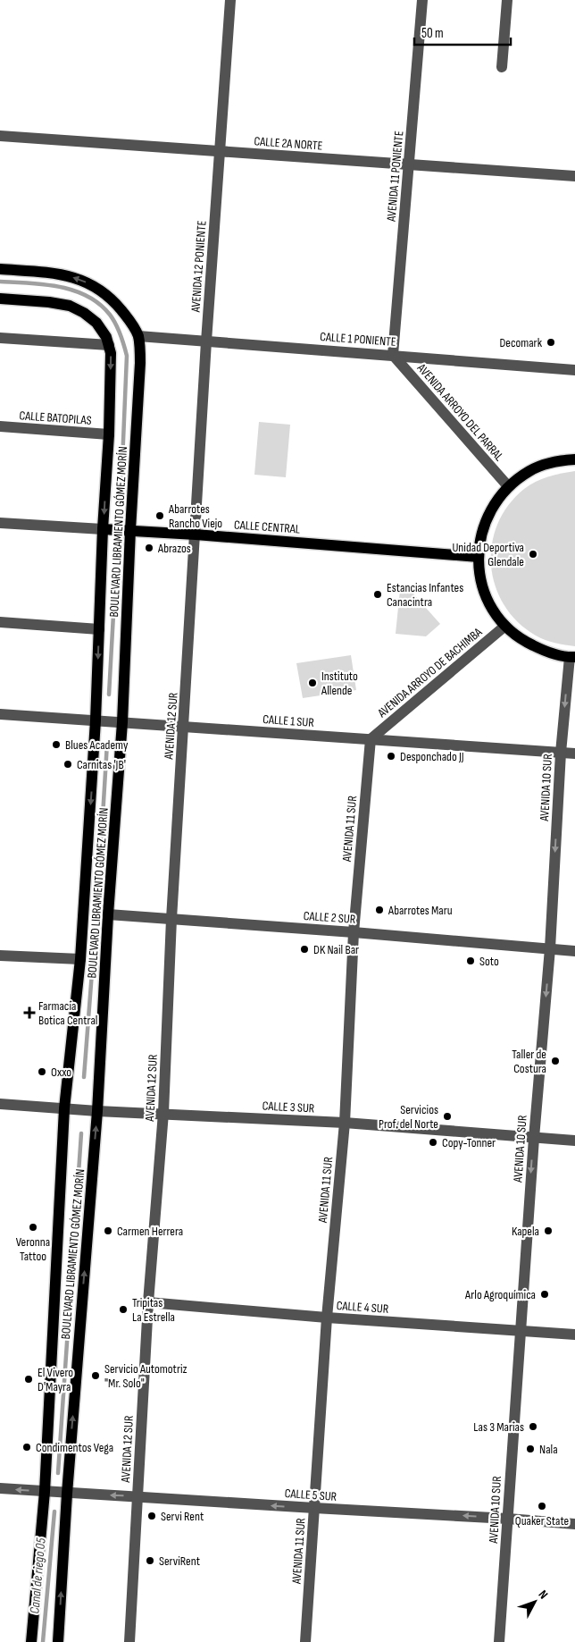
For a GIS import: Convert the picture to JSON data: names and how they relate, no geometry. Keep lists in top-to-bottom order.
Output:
{
  "streets": {
    "main road": ["CALLE CENTRAL", "BOULEVARD LIBRAMIENTO GÓMEZ MORÍN"],
    "street": [
      "CALLE 2A NORTE",
      "AVENIDA 11 PONIENTE",
      "AVENIDA 12 PONIENTE",
      "CALLE 1 PONIENTE",
      "AVENIDA ARROYO DEL PARRAL",
      "CALLE BATOPILAS",
      "AVENIDA ARROYO DE BACHIMBA",
      "CALLE 1 SUR",
      "AVENIDA 12 SUR",
      "AVENIDA 10 SUR",
      "AVENIDA 11 SUR",
      "CALLE 2 SUR",
      "CALLE 3 SUR",
      "CALLE 4 SUR",
      "CALLE 5 SUR"
    ]
  },
  "crossings": [
    ["CALLE 2A NORTE", "AVENIDA 11 PONIENTE"],
    ["CALLE 2A NORTE", "AVENIDA 12 PONIENTE"],
    ["AVENIDA 11 PONIENTE", "CALLE 1 PONIENTE"],
    ["AVENIDA 11 PONIENTE", "AVENIDA ARROYO DEL PARRAL"],
    ["AVENIDA 12 PONIENTE", "CALLE 1 PONIENTE"],
    ["AVENIDA 12 PONIENTE", "CALLE CENTRAL"],
    ["AVENIDA 12 PONIENTE", "AVENIDA 12 SUR"],
    ["CALLE 1 PONIENTE", "AVENIDA ARROYO DEL PARRAL"],
    ["CALLE 1 PONIENTE", "BOULEVARD LIBRAMIENTO GÓMEZ MORÍN"],
    ["CALLE BATOPILAS", "BOULEVARD LIBRAMIENTO GÓMEZ MORÍN"],
    ["CALLE CENTRAL", "BOULEVARD LIBRAMIENTO GÓMEZ MORÍN"],
    ["CALLE CENTRAL", "AVENIDA 12 SUR"],
    ["BOULEVARD LIBRAMIENTO GÓMEZ MORÍN", "CALLE 1 SUR"],
    ["BOULEVARD LIBRAMIENTO GÓMEZ MORÍN", "CALLE 2 SUR"],
    ["BOULEVARD LIBRAMIENTO GÓMEZ MORÍN", "CALLE 3 SUR"],
    ["BOULEVARD LIBRAMIENTO GÓMEZ MORÍN", "CALLE 5 SUR"],
    ["AVENIDA ARROYO DE BACHIMBA", "CALLE 1 SUR"],
    ["AVENIDA ARROYO DE BACHIMBA", "AVENIDA 11 SUR"],
    ["CALLE 1 SUR", "AVENIDA 12 SUR"],
    ["CALLE 1 SUR", "AVENIDA 10 SUR"],
    ["CALLE 1 SUR", "AVENIDA 11 SUR"],
    ["AVENIDA 12 SUR", "CALLE 2 SUR"],
    ["AVENIDA 12 SUR", "CALLE 3 SUR"],
    ["AVENIDA 12 SUR", "CALLE 4 SUR"],
    ["AVENIDA 12 SUR", "CALLE 5 SUR"],
    ["AVENIDA 10 SUR", "CALLE 2 SUR"],
    ["AVENIDA 10 SUR", "CALLE 3 SUR"],
    ["AVENIDA 10 SUR", "CALLE 4 SUR"],
    ["AVENIDA 10 SUR", "CALLE 5 SUR"],
    ["AVENIDA 11 SUR", "CALLE 2 SUR"],
    ["AVENIDA 11 SUR", "CALLE 3 SUR"],
    ["AVENIDA 11 SUR", "CALLE 4 SUR"],
    ["AVENIDA 11 SUR", "CALLE 5 SUR"]
  ],
  "one_way": ["AVENIDA 10 SUR", "CALLE 5 SUR"],
  "water": ["Canal de riego 05"],
  "places": {
    "other": [
      "Decomark",
      "Abarrotes Rancho Viejo",
      "Abrazos",
      "Unidad Deportiva Glendale",
      "Estancias Infantes Canacintra",
      "Instituto Allende",
      "Blues Academy",
      "Desponchado JJ",
      "Carnitas 'JB'",
      "Abarrotes Maru",
      "DK Nail Bar",
      "Soto",
      "Taller de Costura",
      "Oxxo",
      "Servicios Prof. del Norte",
      "Copy-Tonner",
      "Veronna Tattoo",
      "Carmen Herrera",
      "Kapela",
      "Arlo Agroquímica",
      "Tripitas La Estrella",
      "Servicio Automotriz \"Mr. Solo\"",
      "El Vivero D'Mayra",
      "Las 3 Marias",
      "Condimentos Vega",
      "Nala",
      "Quaker State",
      "Servi Rent",
      "ServiRent"
    ],
    "health": ["Farmacia Botica Central"]
  },
  "scale_bar": "50 m",
  "north": "top right"
}
